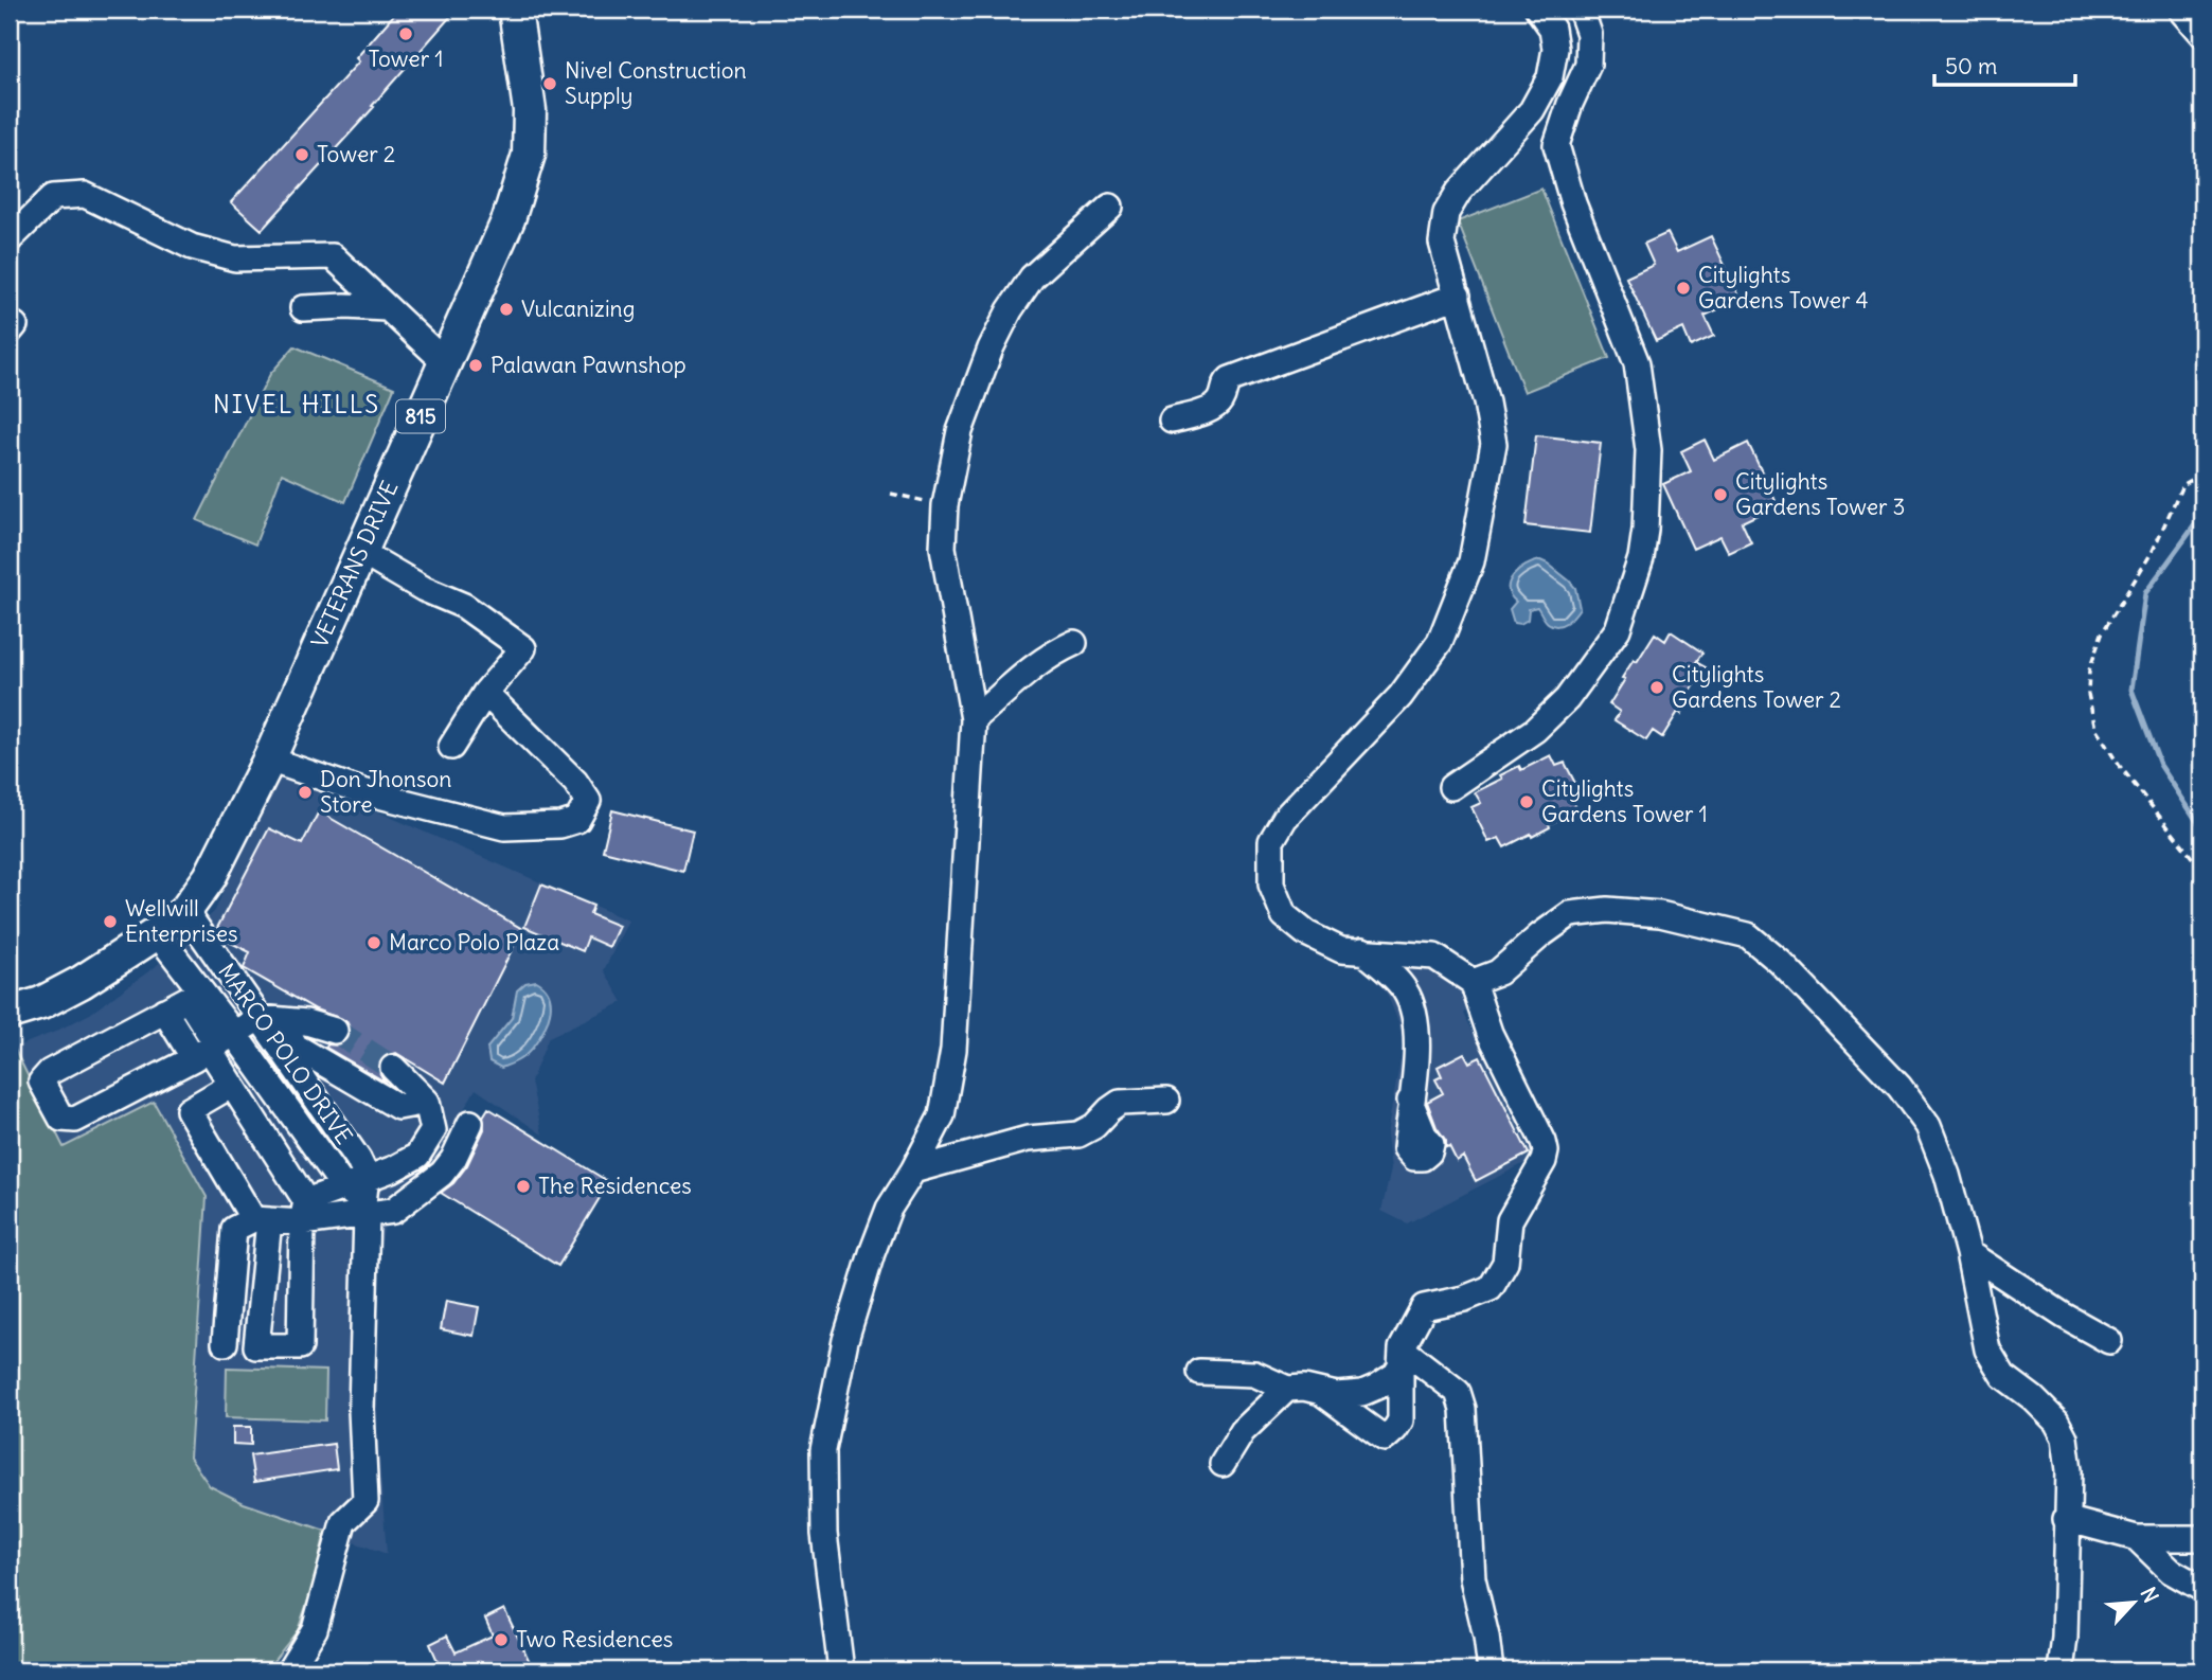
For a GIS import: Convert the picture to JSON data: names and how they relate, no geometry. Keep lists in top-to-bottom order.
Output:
{
  "streets": {
    "main road": ["815", "VETERANS DRIVE"],
    "street": ["MARCO POLO DRIVE"]
  },
  "crossings": [
    ["VETERANS DRIVE", "MARCO POLO DRIVE"]
  ],
  "districts": ["NIVEL HILLS"],
  "places": [
    "Tower 1",
    "Nivel Construction Supply",
    "Tower 2",
    "Citylights Gardens Tower 4",
    "Vulcanizing",
    "Palawan Pawnshop",
    "Citylights Gardens Tower 3",
    "Citylights Gardens Tower 2",
    "Don Jhonson Store",
    "Citylights Gardens Tower 1",
    "Wellwill Enterprises",
    "Marco Polo Plaza",
    "The Residences",
    "Two Residences"
  ],
  "scale_bar": "50 m",
  "north": "top right"
}
